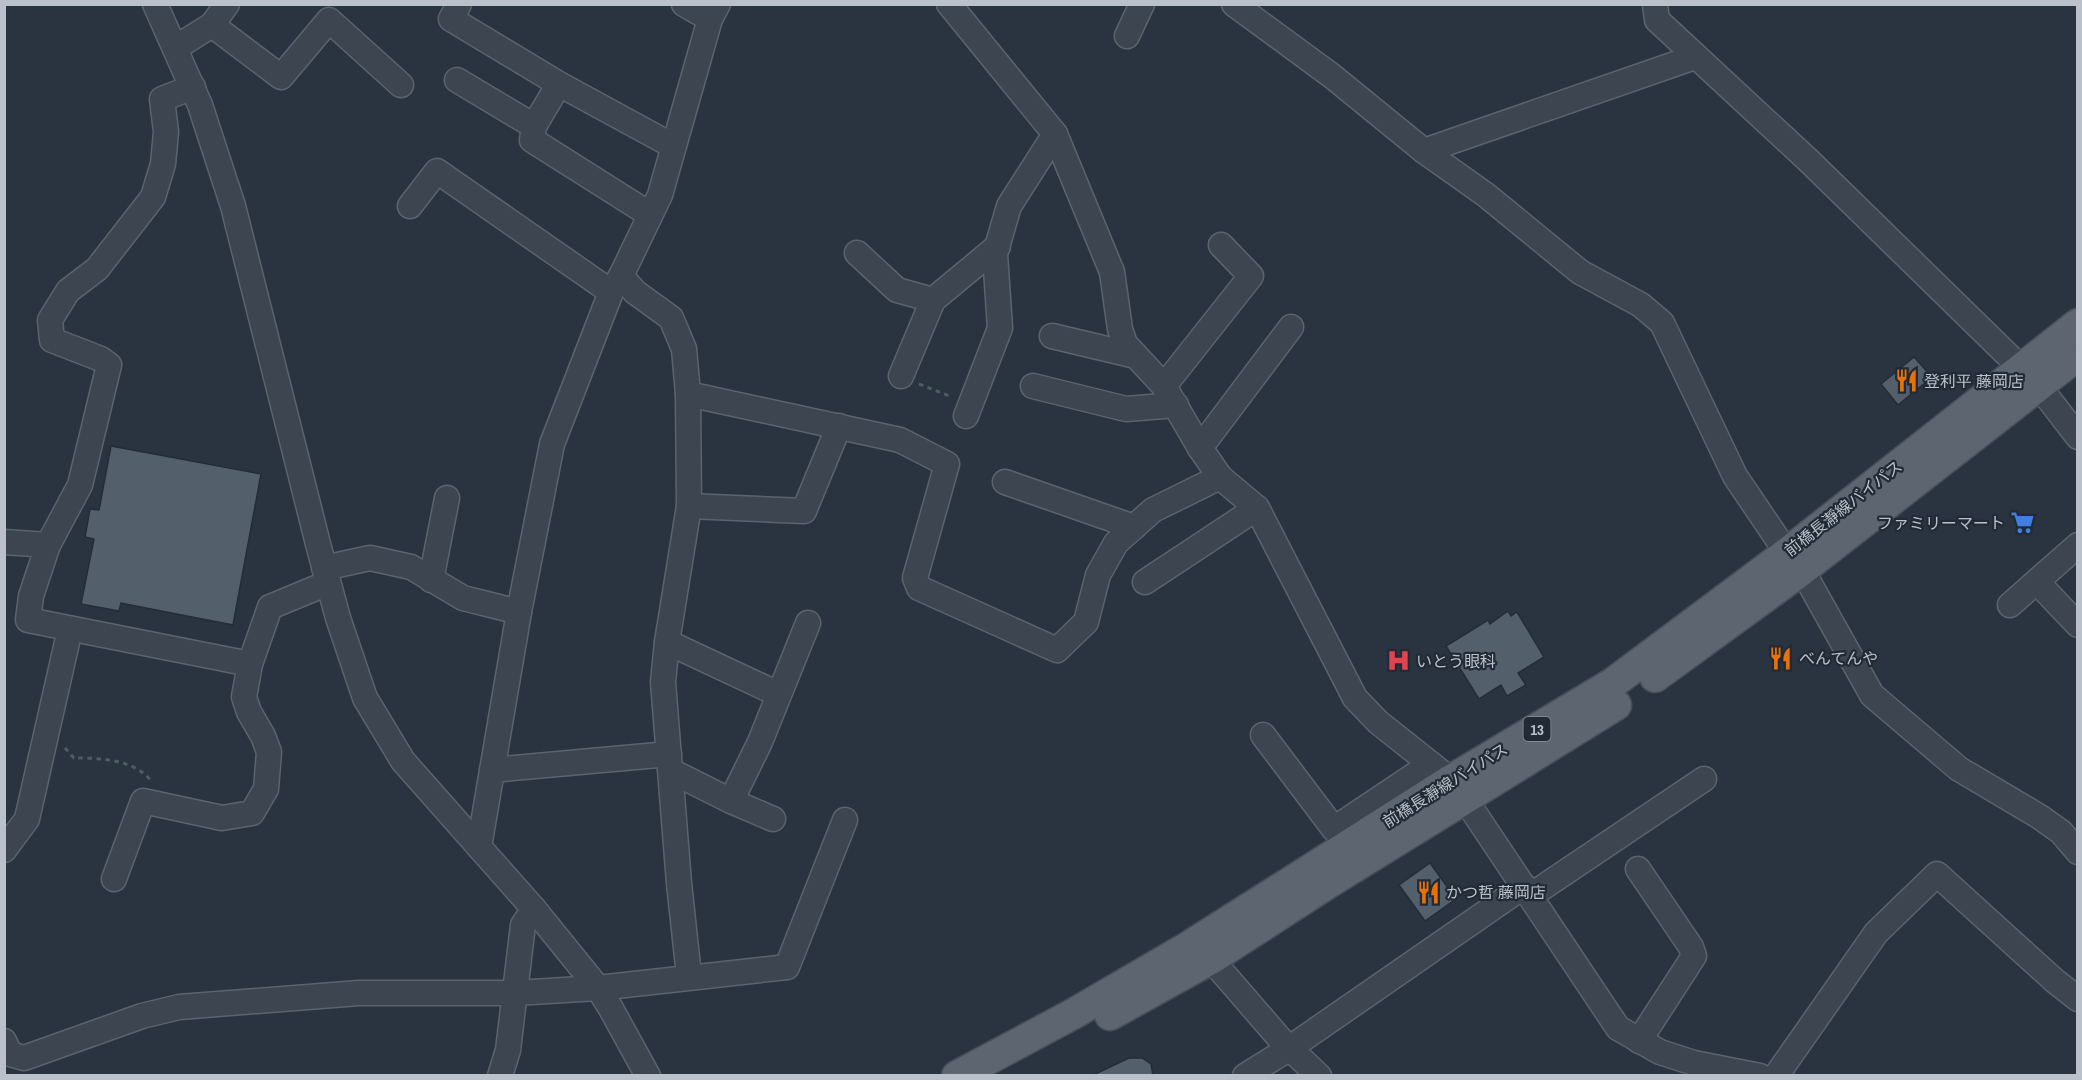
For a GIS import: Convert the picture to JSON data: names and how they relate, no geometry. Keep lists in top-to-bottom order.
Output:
{
  "streets": {
    "main road": ["前橋長瀞線バイパス", "13"]
  },
  "places": {
    "restaurant": ["登利平 藤岡店", "べんてんや", "かつ哲 藤岡店"],
    "supermarket": ["ファミリーマート"],
    "hospital": ["いとう眼科"]
  }
}
